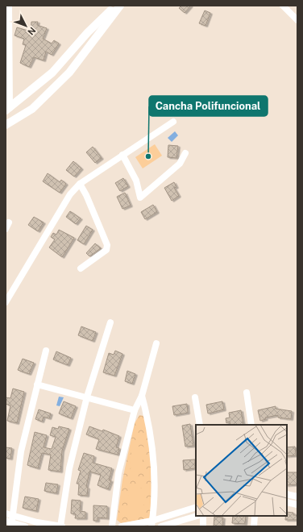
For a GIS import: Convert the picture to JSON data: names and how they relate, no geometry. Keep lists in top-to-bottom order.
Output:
{
  "places": ["Cancha Polifuncional"],
  "north": "bottom right"
}
